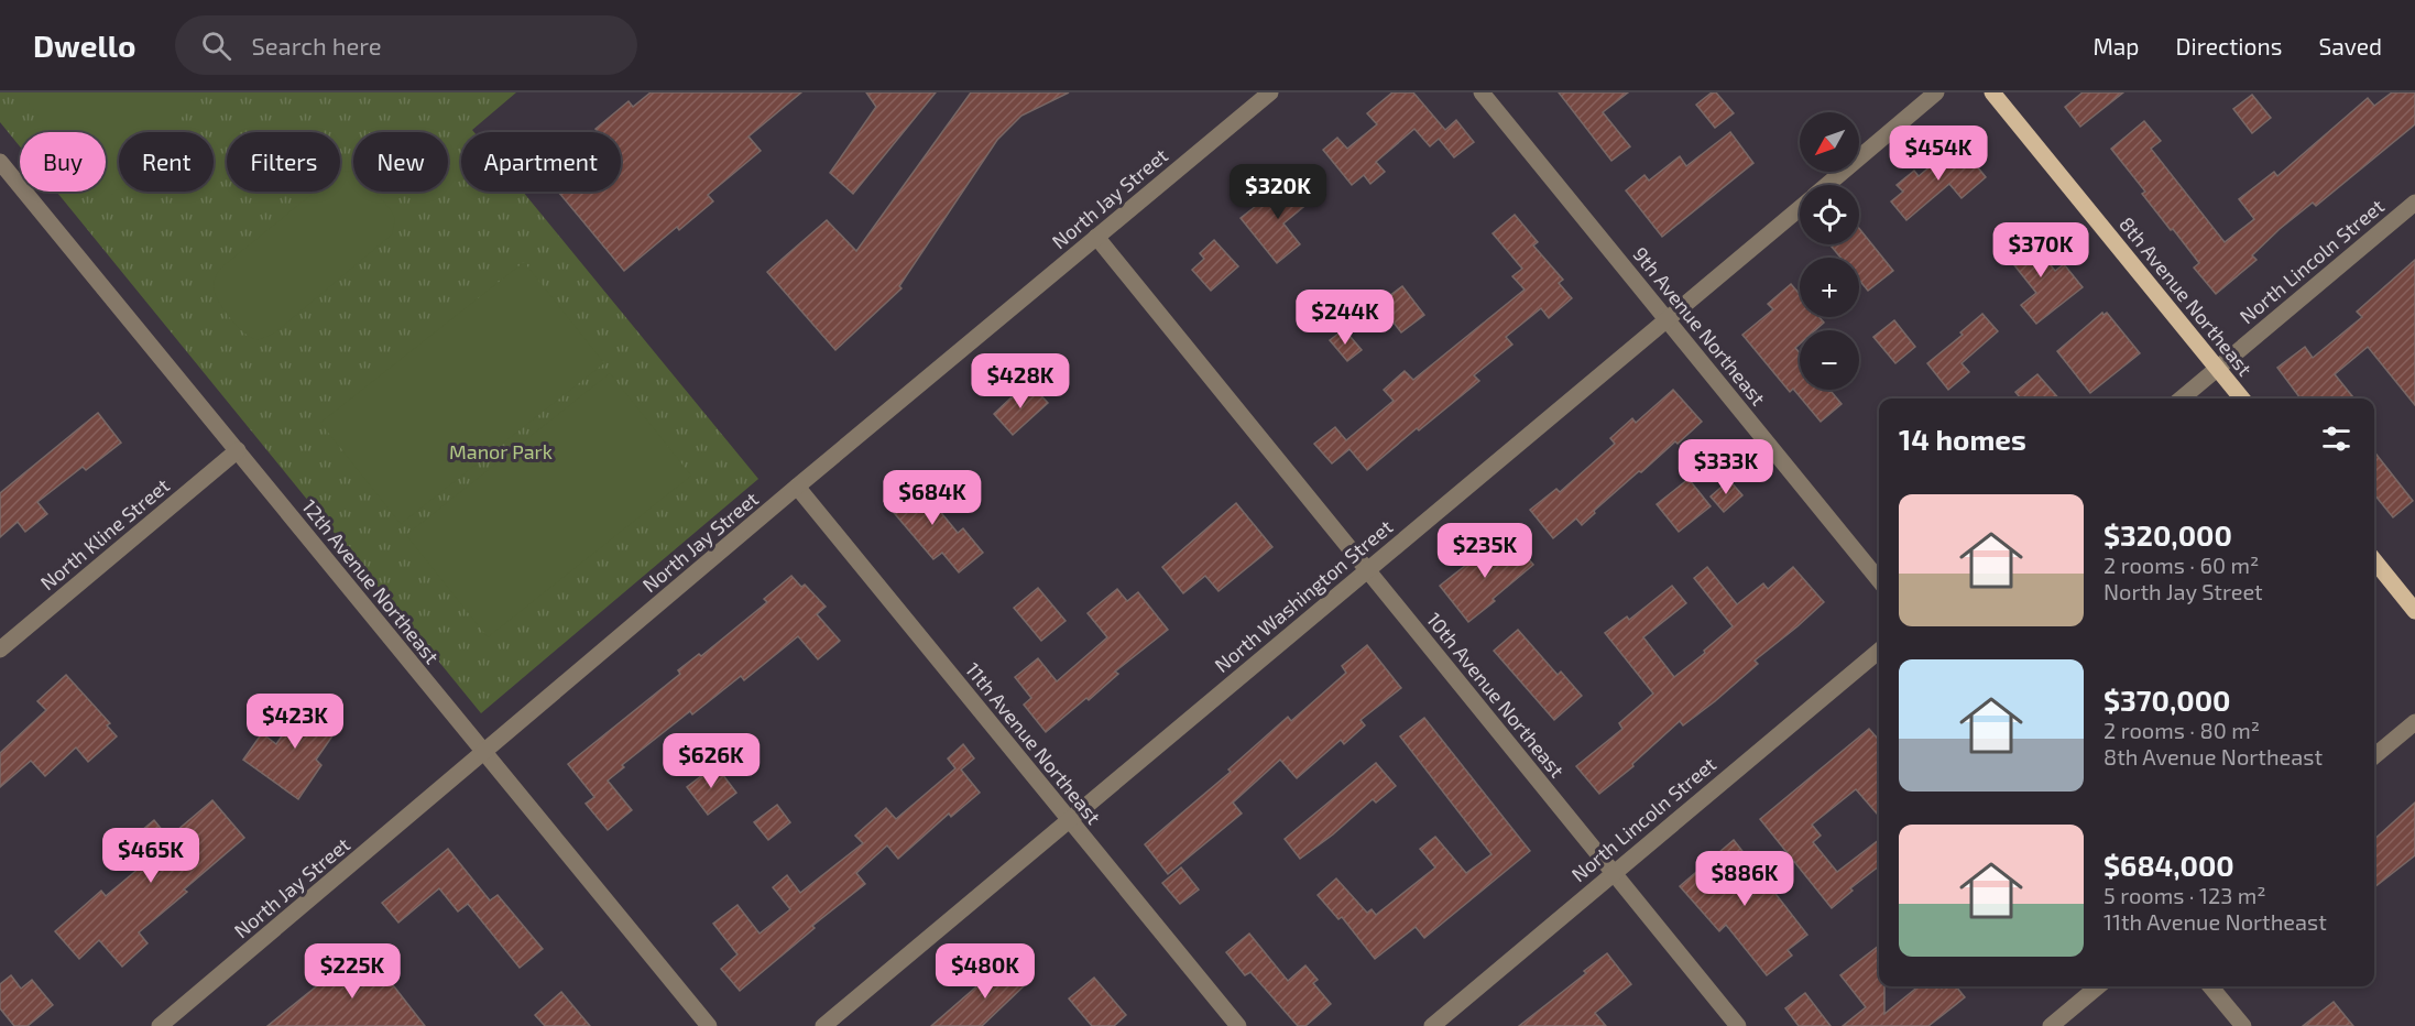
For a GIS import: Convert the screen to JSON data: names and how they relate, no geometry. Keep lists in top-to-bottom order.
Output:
{
  "streets": {
    "main road": ["8th Avenue Northeast"],
    "street": [
      "North Jay Street",
      "North Lincoln Street",
      "9th Avenue Northeast",
      "North Kline Street",
      "12th Avenue Northeast",
      "North Washington Street",
      "10th Avenue Northeast",
      "11th Avenue Northeast"
    ]
  },
  "crossings": [
    ["North Jay Street", "12th Avenue Northeast"],
    ["North Jay Street", "10th Avenue Northeast"],
    ["North Jay Street", "11th Avenue Northeast"],
    ["North Lincoln Street", "8th Avenue Northeast"],
    ["North Lincoln Street", "10th Avenue Northeast"],
    ["9th Avenue Northeast", "North Washington Street"],
    ["North Kline Street", "12th Avenue Northeast"],
    ["North Washington Street", "10th Avenue Northeast"],
    ["North Washington Street", "11th Avenue Northeast"]
  ],
  "parks": ["Manor Park"],
  "north": "bottom left",
  "page": {
    "header": "Dwello",
    "search": "Search here",
    "nav": ["Map", "Directions", "Saved"],
    "map_buttons": ["+", "−"],
    "price": [
      "$454K",
      "$320K",
      "$370K",
      "$244K",
      "$428K",
      "$333K",
      "$684K",
      "$235K",
      "$423K",
      "$626K",
      "$465K",
      "$886K",
      "$225K",
      "$480K"
    ],
    "chip": [
      "Buy",
      "Rent",
      "Filters",
      "New",
      "Apartment"
    ],
    "heading": "14 homes",
    "list": [
      {
        "name": "$320,000",
        "note": "2 rooms · 60 m² · North Jay Street"
      },
      {
        "name": "$370,000",
        "note": "2 rooms · 80 m² · 8th Avenue Northeast"
      },
      {
        "name": "$684,000",
        "note": "5 rooms · 123 m² · 11th Avenue Northeast"
      }
    ]
  }
}
